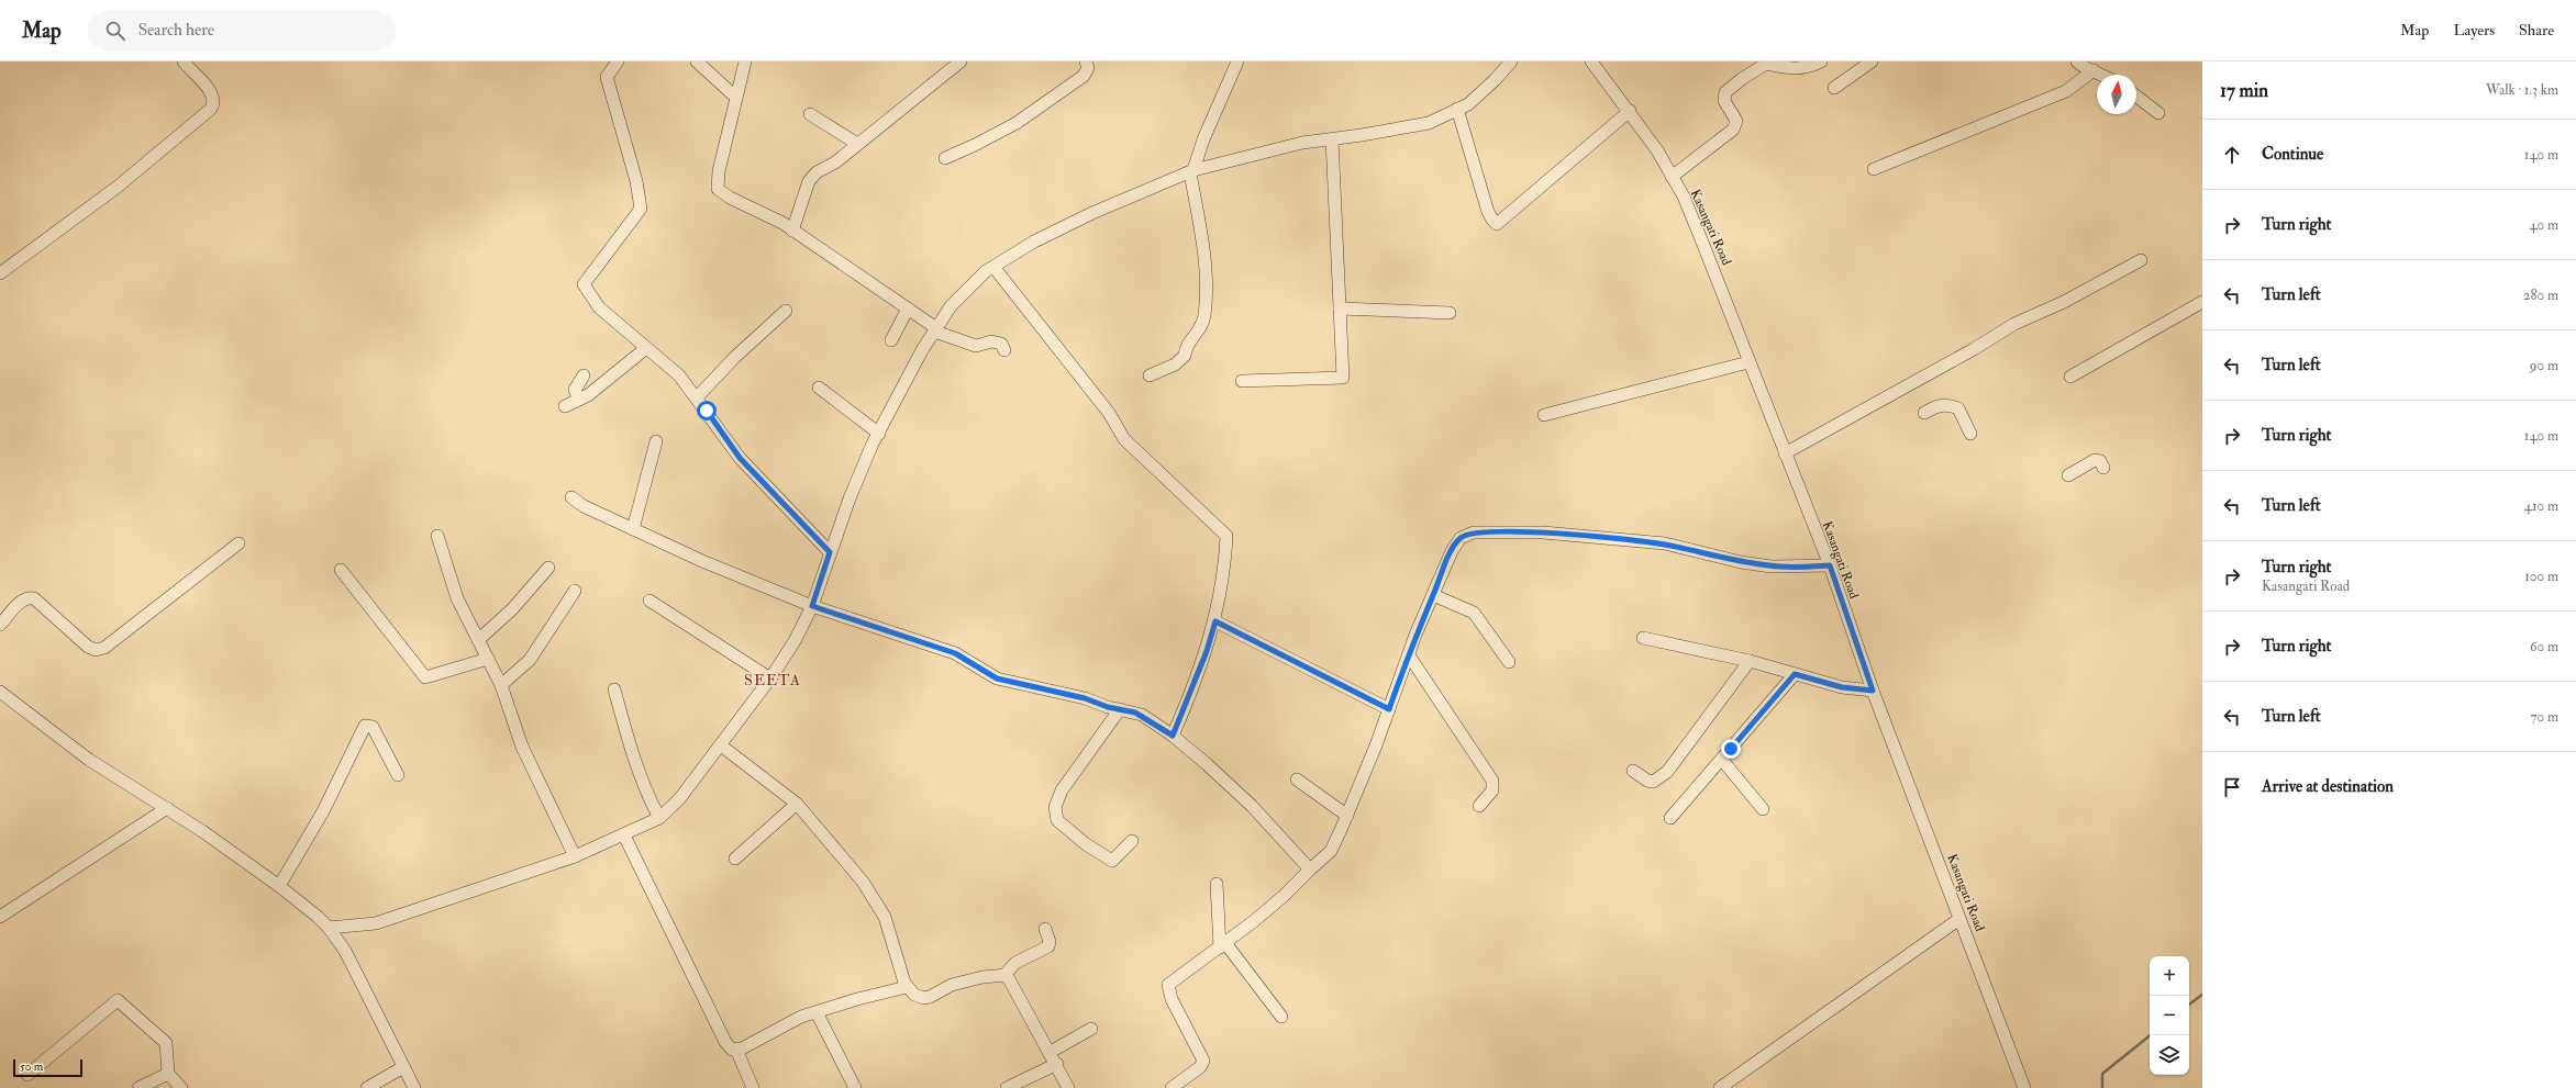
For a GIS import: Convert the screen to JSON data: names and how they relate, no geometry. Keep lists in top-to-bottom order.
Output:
{
  "streets": {
    "street": ["Kasangati Road"]
  },
  "districts": ["SEETA"],
  "scale_bar": "50 m",
  "north": "top",
  "page": {
    "header": "Map",
    "search": "Search here",
    "nav": ["Map", "Layers", "Share"],
    "heading": ["17 min", "Walk · 1.3 km"],
    "list": [
      ["Continue", "140 m"],
      ["Turn right", "40 m"],
      ["Turn left", "280 m"],
      ["Turn left", "90 m"],
      ["Turn right", "140 m"],
      ["Turn left", "410 m"],
      ["Turn right", "Kasangati Road", "100 m"],
      ["Turn right", "60 m"],
      ["Turn left", "70 m"],
      "Arrive at destination"
    ],
    "map_buttons": ["+", "−"],
    "scale": "50 m"
  }
}
